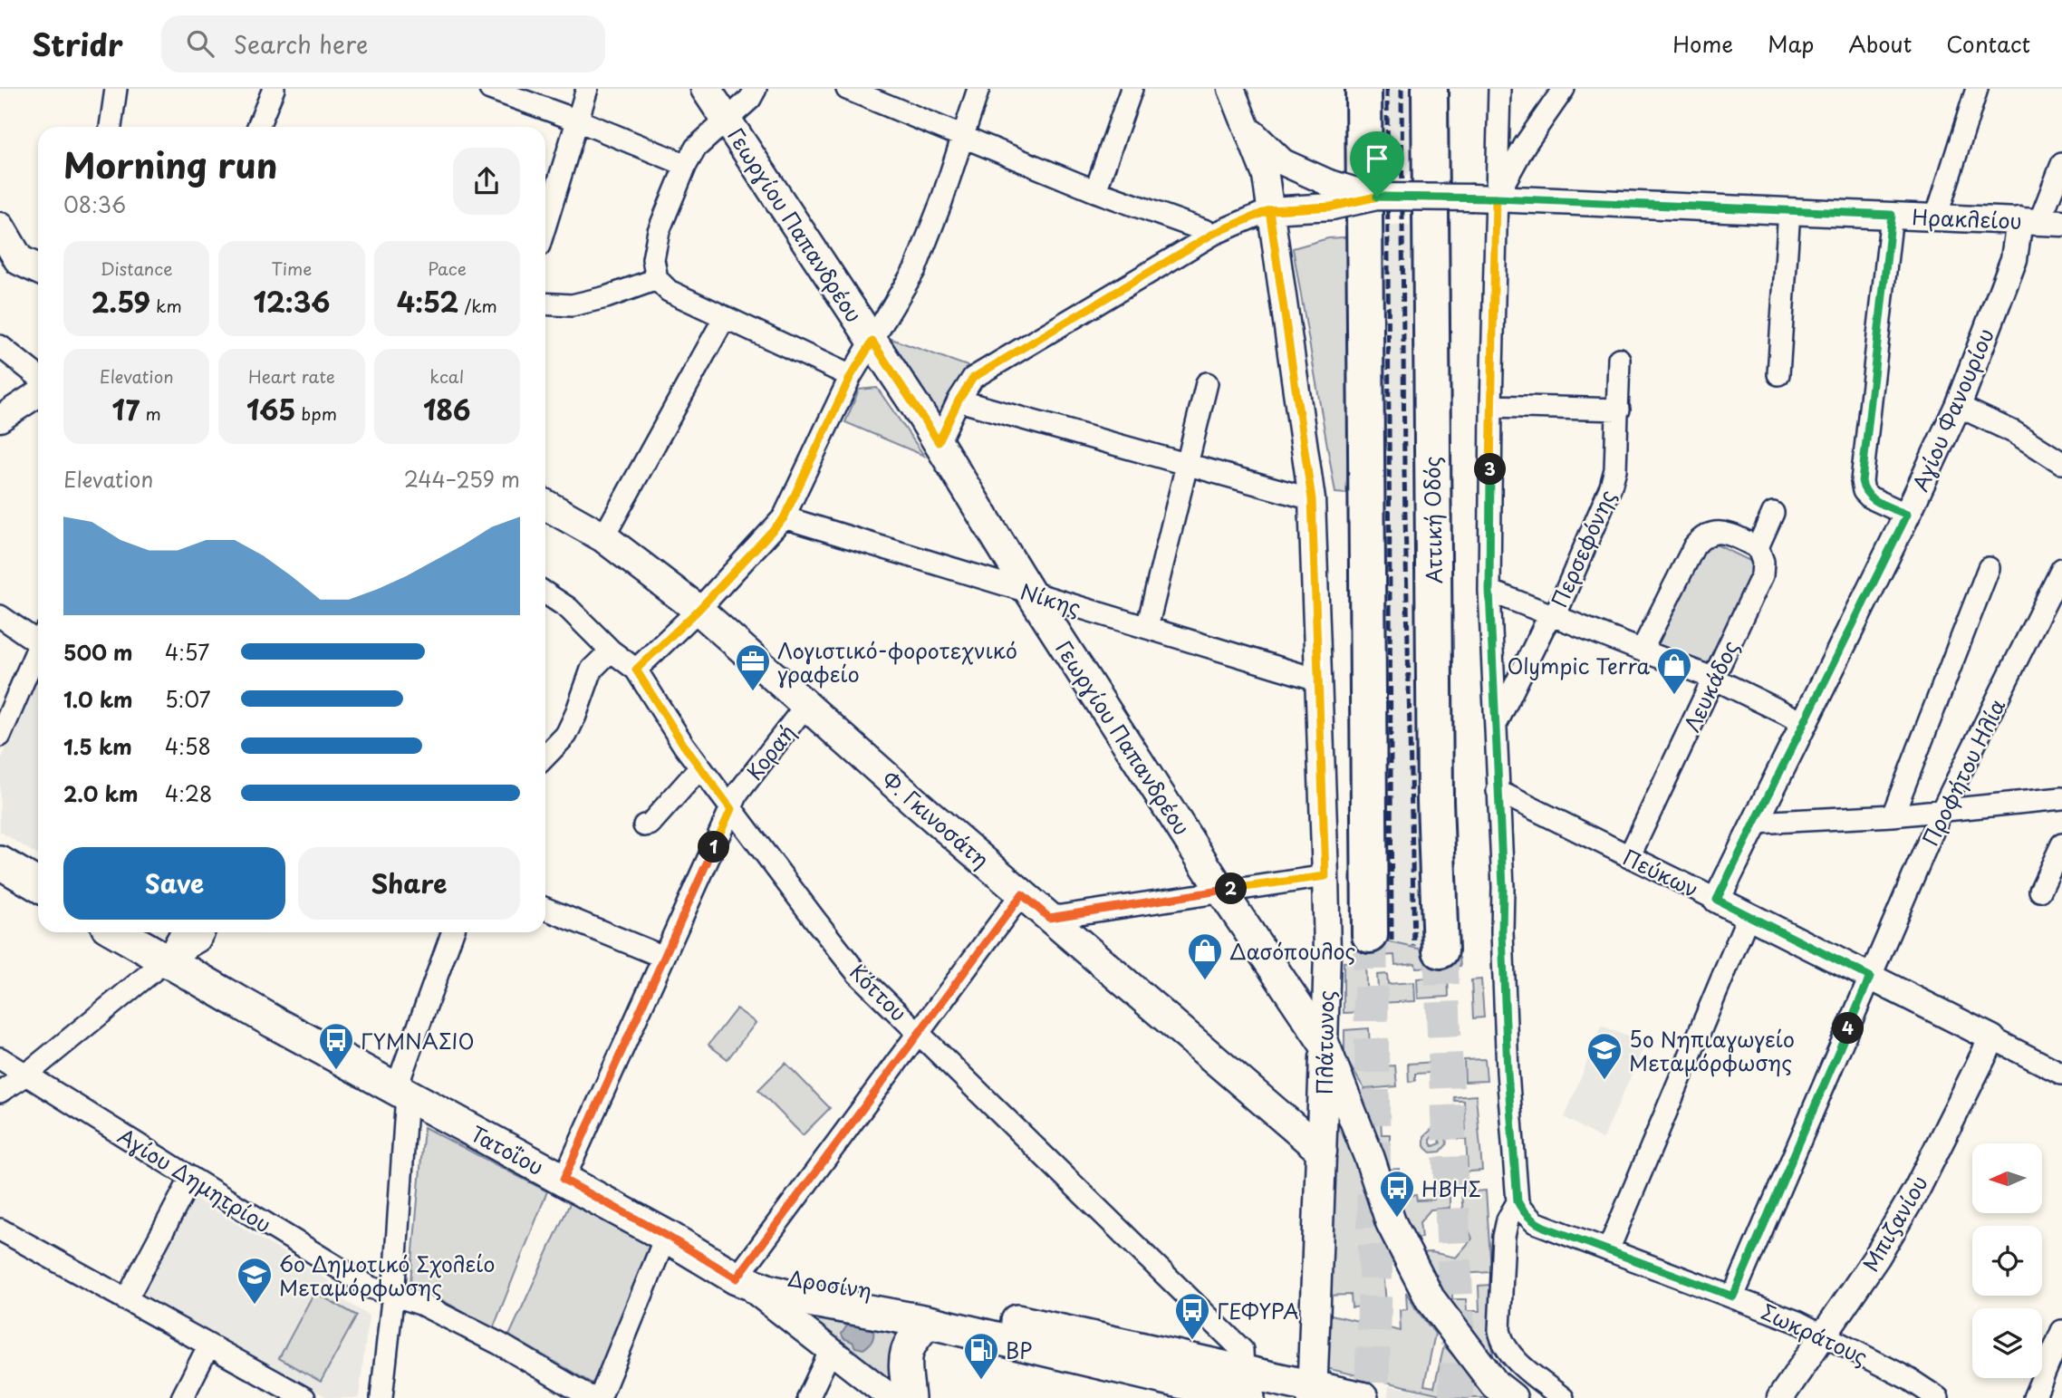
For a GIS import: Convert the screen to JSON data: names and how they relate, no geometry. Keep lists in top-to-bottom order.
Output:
{
  "streets": {
    "highway": ["Αττική Οδός"],
    "main road": [
      "Γεωργίου Παπανδρέου",
      "Φ. Γκινοσάτη",
      "Πλάτωνος",
      "Τατοΐου",
      "Δροσίνη"
    ],
    "street": [
      "Ηρακλείου",
      "Αγίου Φανουρίου",
      "Περσεφόνης",
      "Νίκης",
      "Λευκάδος",
      "Κοραή",
      "Προφήτου Ηλία",
      "Πεύκων",
      "Κόττου",
      "Αγίου Δημητρίου",
      "Μπιζανίου",
      "Σωκράτους"
    ]
  },
  "crossings": [
    ["Ηρακλείου", "Αγίου Φανουρίου"],
    ["Ηρακλείου", "Πλάτωνος"],
    ["Γεωργίου Παπανδρέου", "Νίκης"],
    ["Γεωργίου Παπανδρέου", "Πλάτωνος"],
    ["Αγίου Φανουρίου", "Πεύκων"],
    ["Νίκης", "Πλάτωνος"],
    ["Λευκάδος", "Πεύκων"],
    ["Κοραή", "Φ. Γκινοσάτη"],
    ["Κοραή", "Κόττου"],
    ["Κοραή", "Τατοΐου"],
    ["Προφήτου Ηλία", "Πεύκων"],
    ["Προφήτου Ηλία", "Σωκράτους"],
    ["Φ. Γκινοσάτη", "Πλάτωνος"],
    ["Πεύκων", "Μπιζανίου"],
    ["Κόττου", "Δροσίνη"],
    ["Πλάτωνος", "Δροσίνη"],
    ["Τατοΐου", "Δροσίνη"],
    ["Μπιζανίου", "Σωκράτους"]
  ],
  "places": {
    "office": ["Λογιστικό-φοροτεχνικό γραφείο"],
    "shop": ["Olympic Terra", "Δασόπουλος"],
    "bus stop": ["ΓΥΜΝΑΣΙΟ", "ΗΒΗΣ", "ΓΕΦΥΡΑ"],
    "school or university": ["5ο Νηπιαγωγείο Μεταμόρφωσης", "6ο Δημοτικό Σχολείο Μεταμόρφωσης"],
    "fuel station": ["BP"]
  },
  "north": "left",
  "page": {
    "header": "Stridr",
    "search": "Search here",
    "nav": [
      "Home",
      "Map",
      "About",
      "Contact"
    ],
    "heading": ["Morning run", "08:36"],
    "stats": [
      ["Distance", "2.59 km"],
      ["Time", "12:36"],
      ["Pace", "4:52 /km"],
      ["Elevation", "17 m"],
      ["Heart rate", "165 bpm"],
      ["kcal", "186"]
    ],
    "chart": ["Elevation", "244–259 m"],
    "pins": [
      "3",
      "1",
      "2",
      "4"
    ],
    "list": [
      {
        "name": "500 m",
        "note": "4:57"
      },
      {
        "name": "1.0 km",
        "note": "5:07"
      },
      {
        "name": "1.5 km",
        "note": "4:58"
      },
      {
        "name": "2.0 km",
        "note": "4:28"
      }
    ],
    "buttons": ["Save", "Share"]
  }
}
